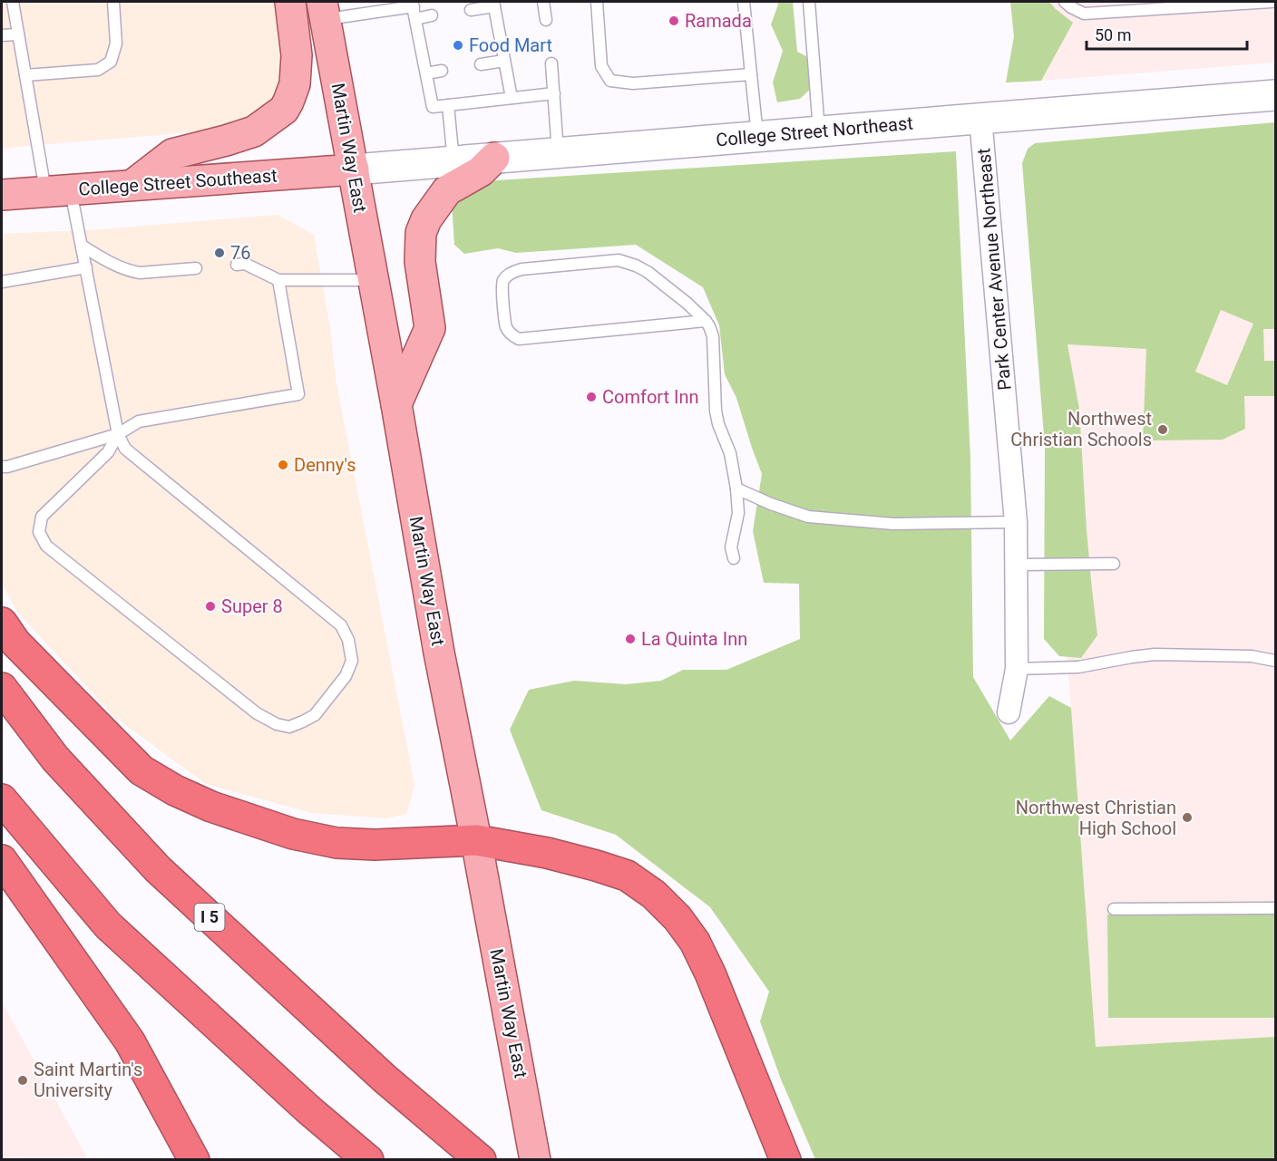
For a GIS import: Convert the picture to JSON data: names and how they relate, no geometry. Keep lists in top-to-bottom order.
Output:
{
  "streets": {
    "highway": ["I 5"],
    "main road": ["Martin Way East", "College Street Southeast"],
    "street": ["College Street Northeast", "Park Center Avenue Northeast"]
  },
  "crossings": [
    ["College Street Northeast", "Martin Way East"],
    ["College Street Northeast", "College Street Southeast"],
    ["College Street Northeast", "Park Center Avenue Northeast"],
    ["Martin Way East", "College Street Southeast"]
  ],
  "places": [
    "Ramada",
    "Food Mart",
    "76",
    "Comfort Inn",
    "Northwest Christian Schools",
    "Denny's",
    "Super 8",
    "La Quinta Inn",
    "Northwest Christian High School",
    "Saint Martin's University"
  ],
  "scale_bar": "50 m"
}
